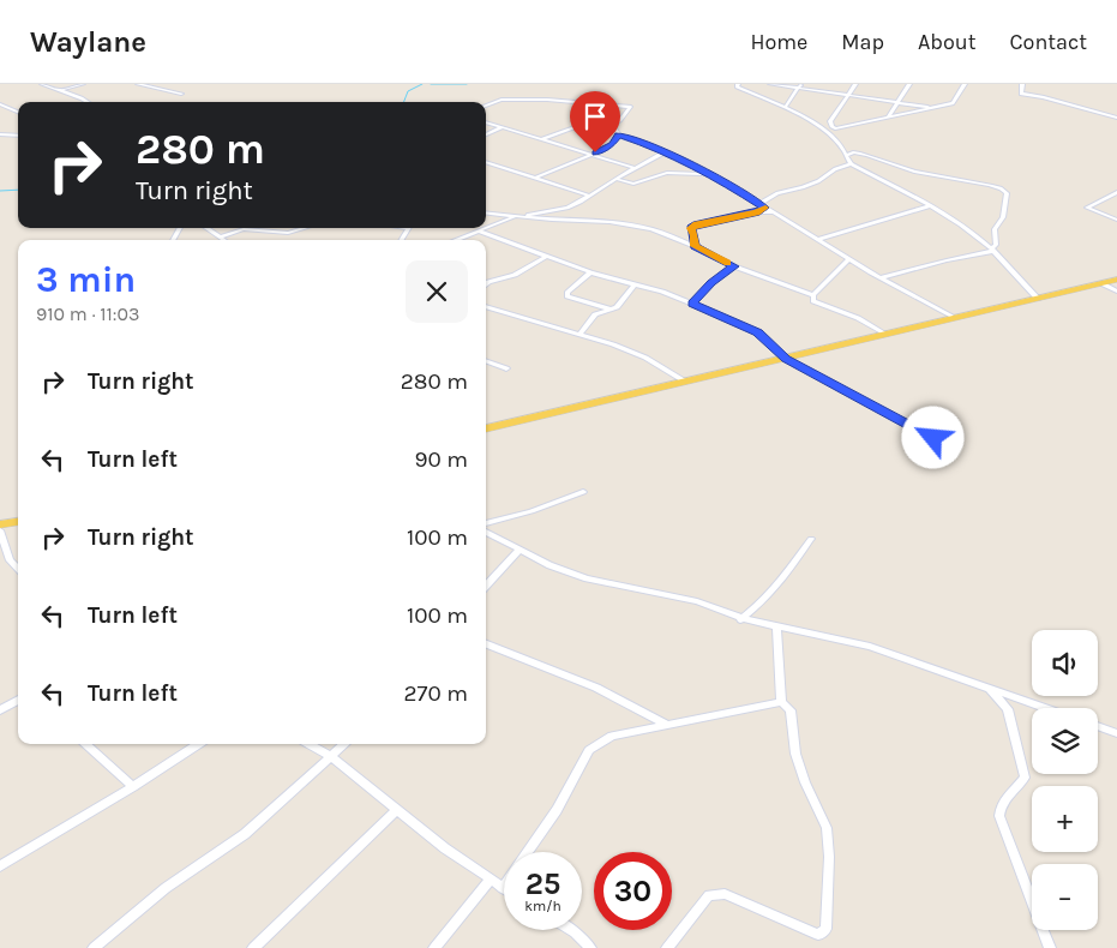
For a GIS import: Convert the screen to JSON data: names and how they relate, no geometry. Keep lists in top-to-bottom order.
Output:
{
  "page": {
    "header": "Waylane",
    "nav": [
      "Home",
      "Map",
      "About",
      "Contact"
    ],
    "turn": ["280 m", "Turn right"],
    "heading": ["3 min", "910 m · 11:03"],
    "list": [
      {
        "name": "Turn right",
        "value": "280 m"
      },
      {
        "name": "Turn left",
        "value": "90 m"
      },
      {
        "name": "Turn right",
        "value": "100 m"
      },
      {
        "name": "Turn left",
        "value": "100 m"
      },
      {
        "name": "Turn left",
        "value": "270 m"
      }
    ],
    "map_buttons": ["+", "−"],
    "speed": "25 km/h",
    "limit": "30"
  }
}
